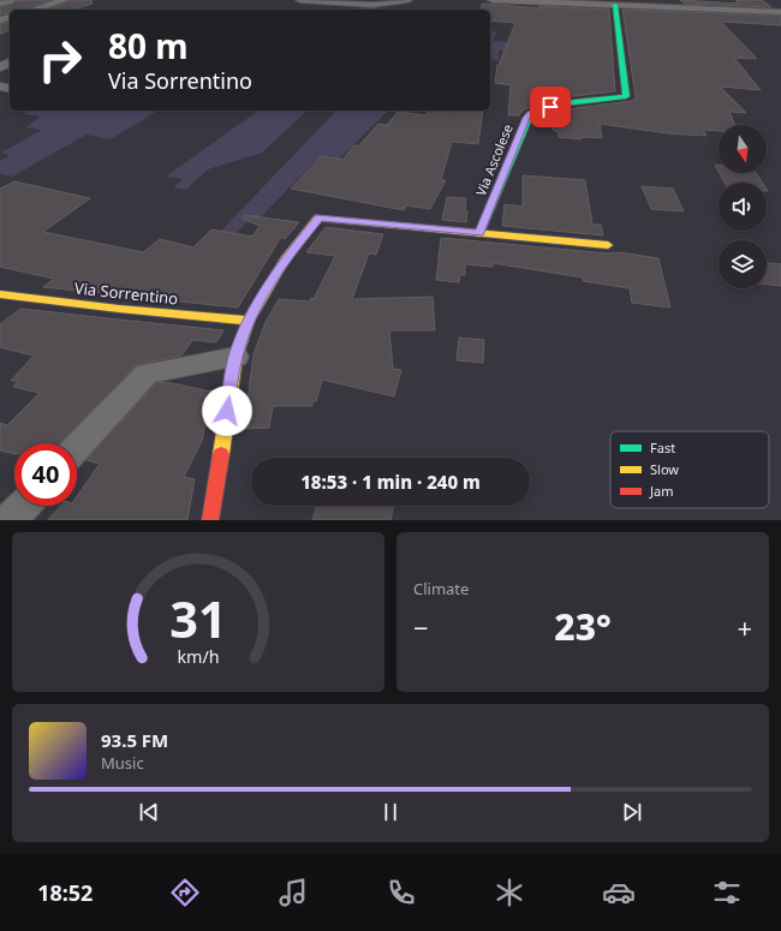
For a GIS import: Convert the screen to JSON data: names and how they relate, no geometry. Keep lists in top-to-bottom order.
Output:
{
  "streets": {
    "street": ["Via Ascolese", "Via Sorrentino"]
  },
  "legend": ["Fast", "Slow", "Jam"],
  "north": "bottom",
  "page": {
    "turn": ["80 m", "Via Sorrentino"],
    "limit": "40",
    "trip": "18:53 · 1 min · 240 m",
    "tile": "Climate",
    "heat": ["−", "23°", "+"],
    "song": ["93.5 FM", "Music"],
    "tabs": "18:52",
    "gauge": ["31", "km/h"]
  }
}
